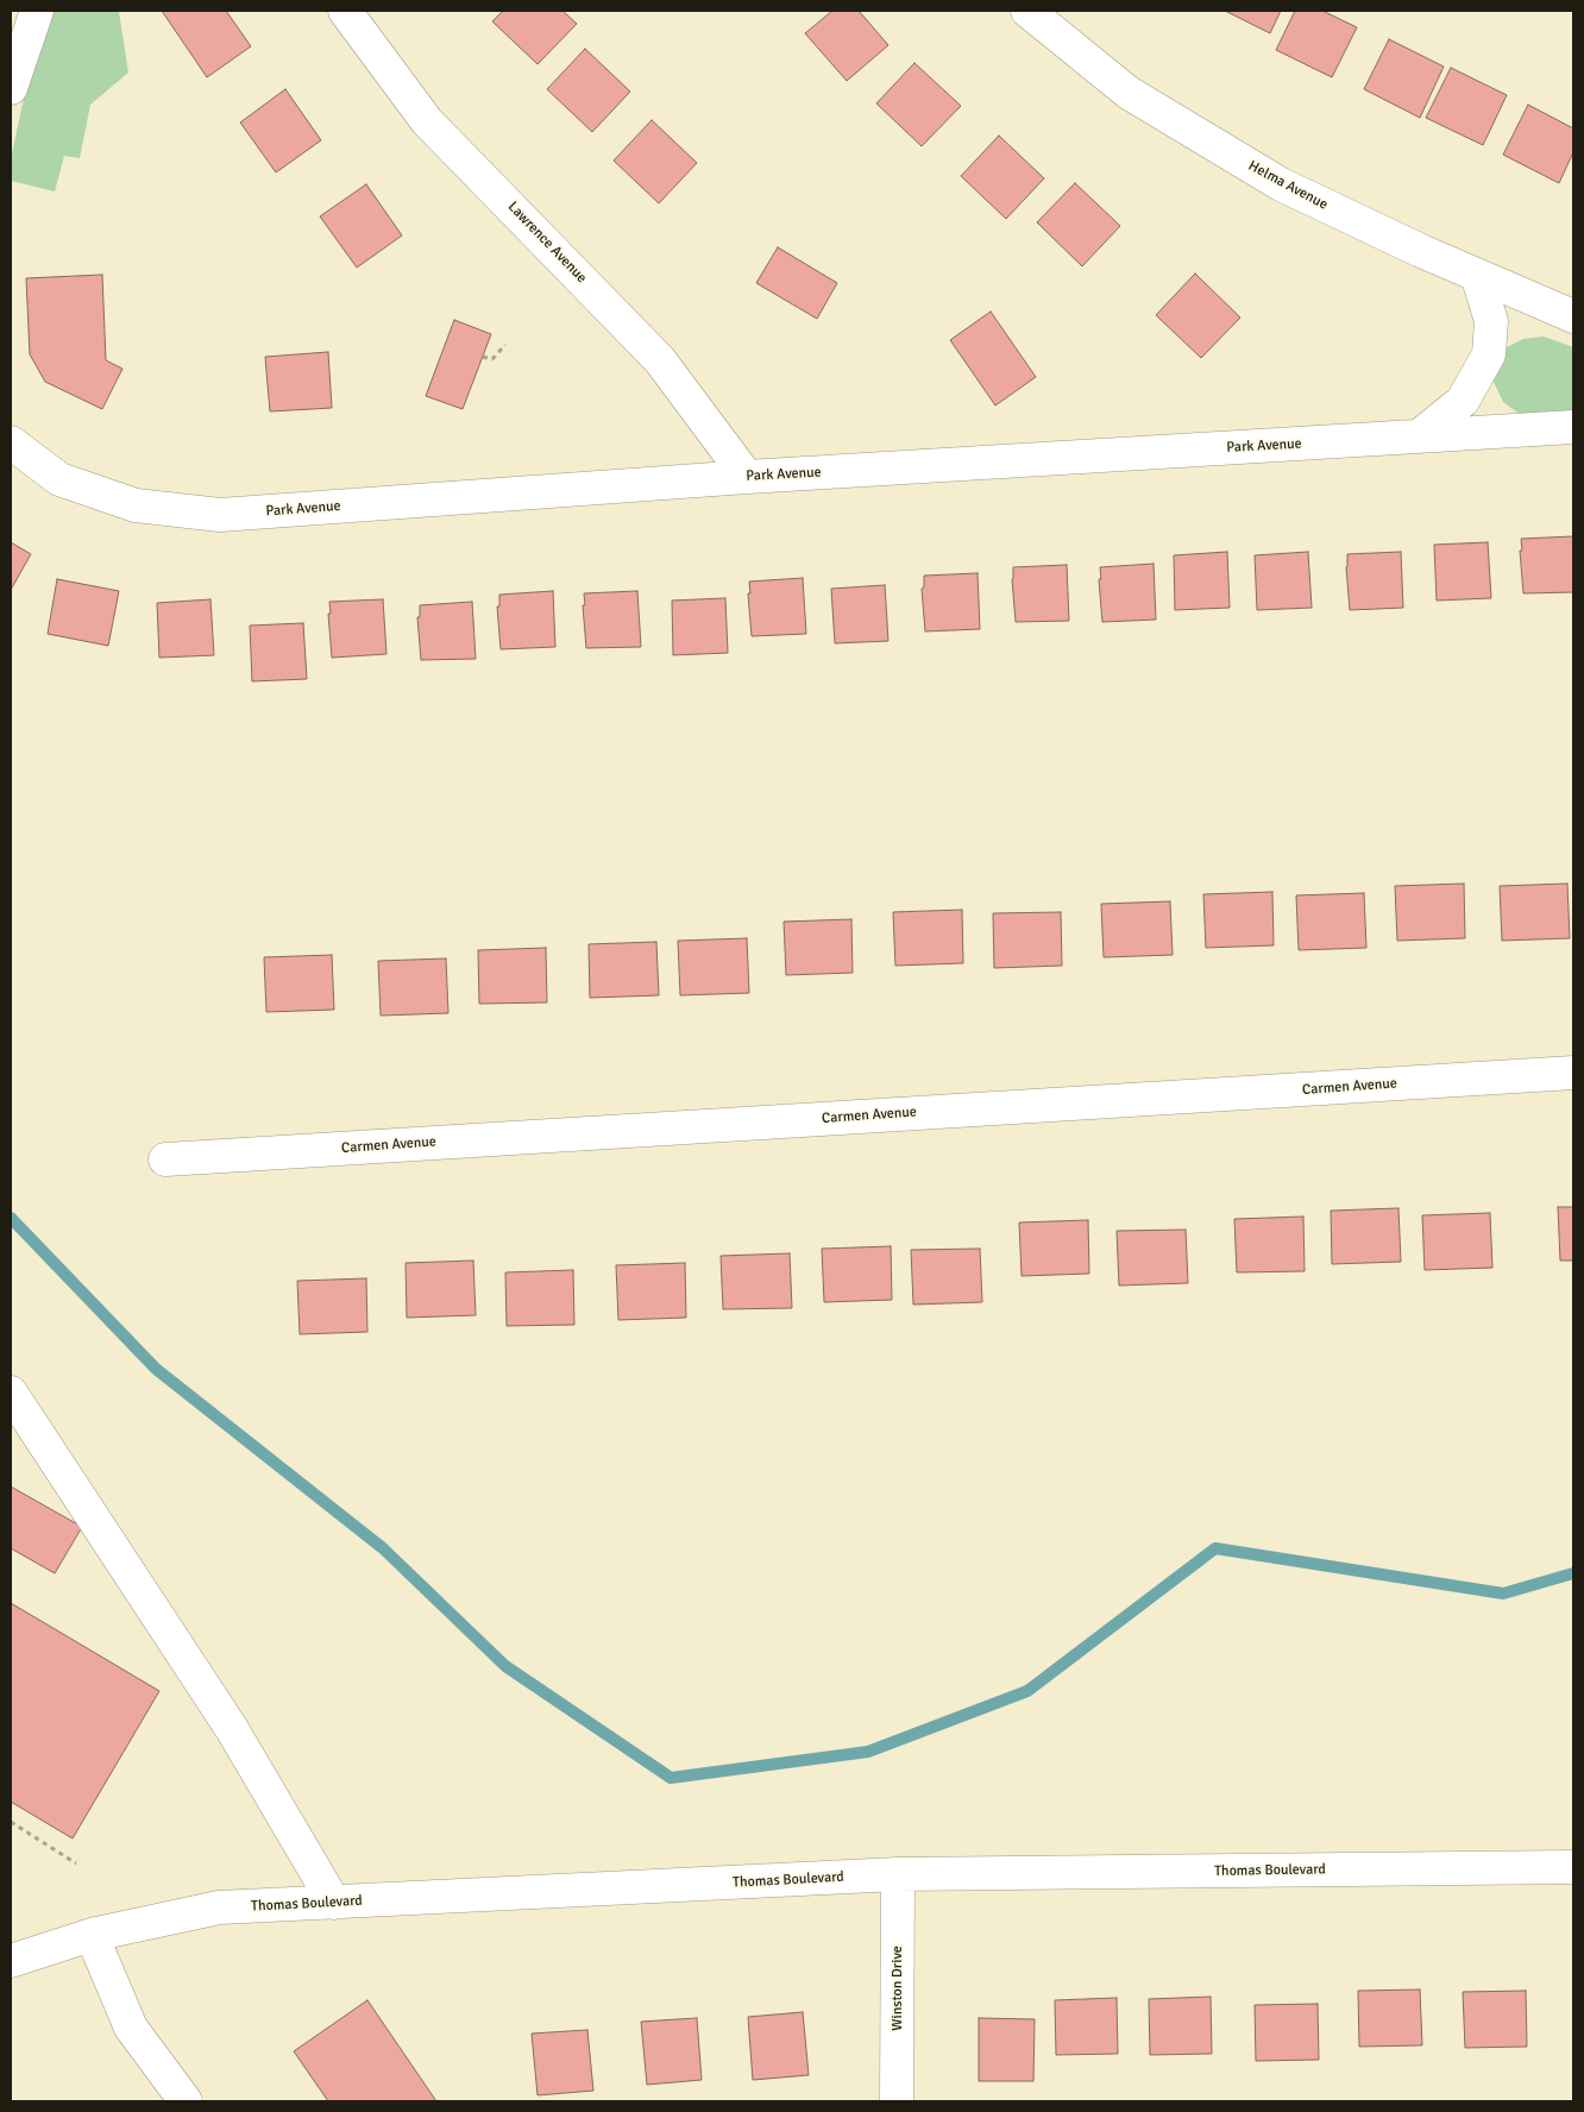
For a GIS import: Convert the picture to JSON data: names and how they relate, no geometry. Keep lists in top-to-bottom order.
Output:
{
  "streets": {
    "street": [
      "Helma Avenue",
      "Lawrence Avenue",
      "Park Avenue",
      "Carmen Avenue",
      "Thomas Boulevard",
      "Winston Drive"
    ]
  },
  "crossings": [
    ["Lawrence Avenue", "Park Avenue"],
    ["Thomas Boulevard", "Winston Drive"]
  ]
}
